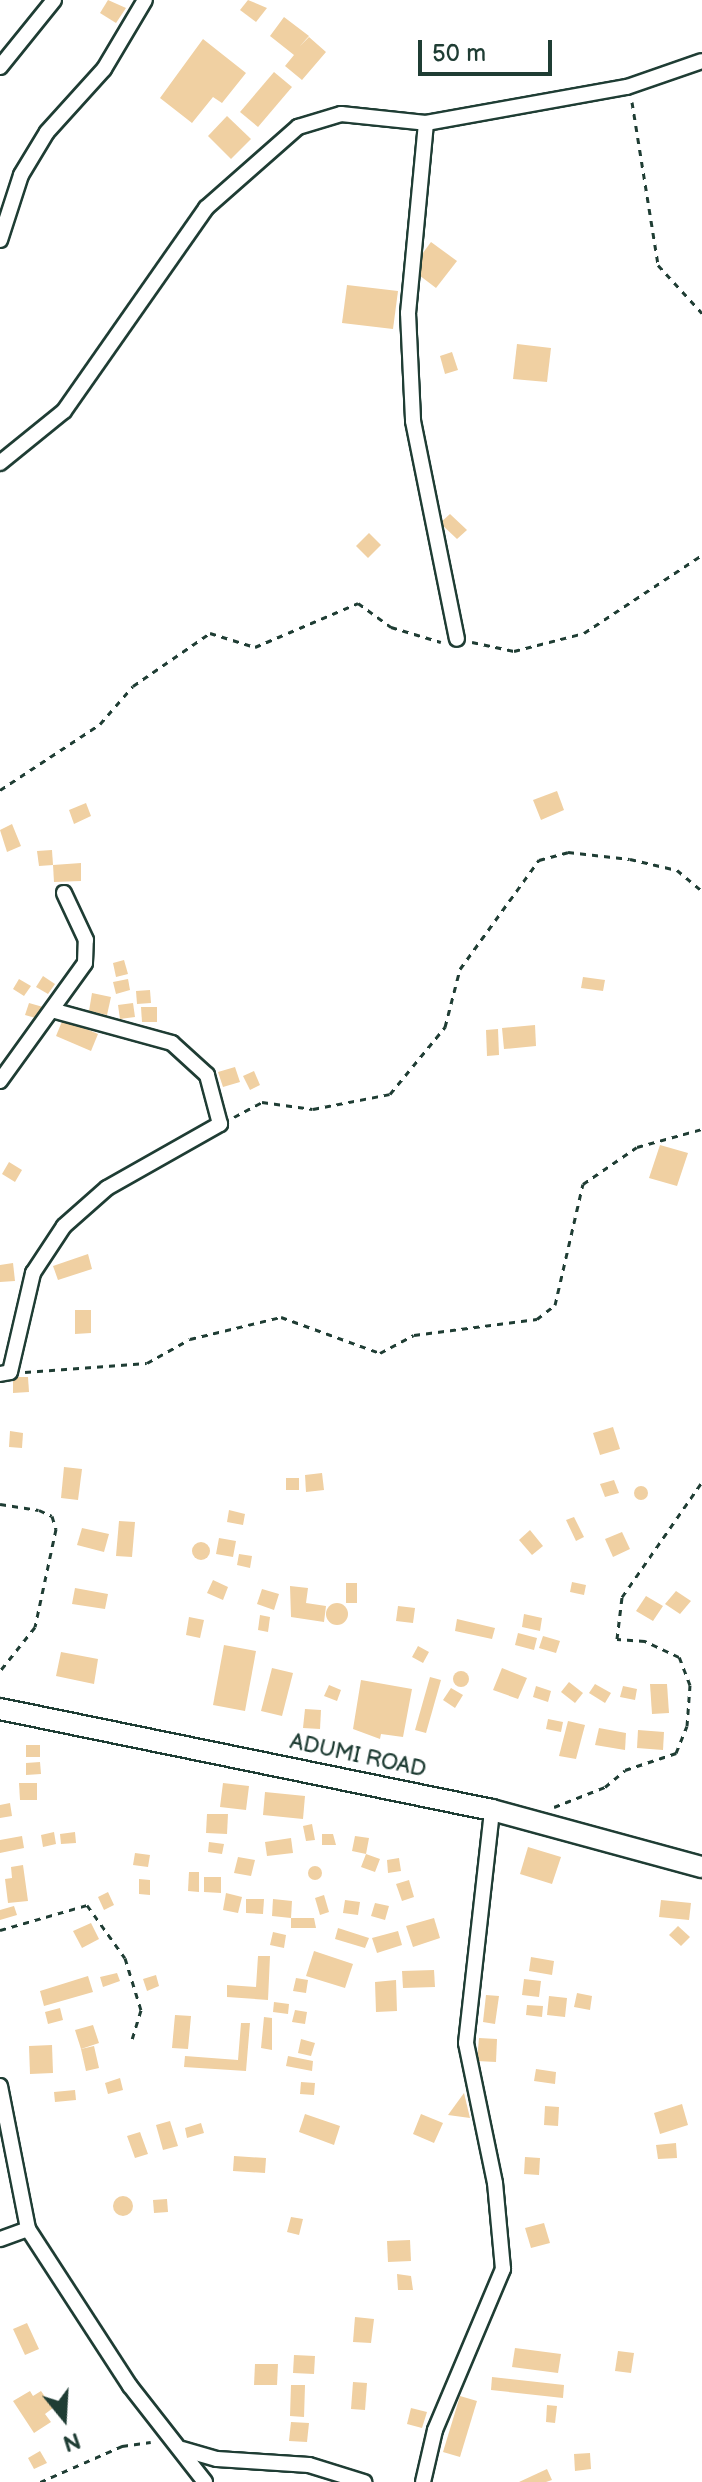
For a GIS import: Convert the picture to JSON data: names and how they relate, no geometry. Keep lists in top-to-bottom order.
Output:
{
  "streets": {
    "main road": ["ADUMI ROAD"]
  },
  "scale_bar": "50 m",
  "north": "bottom"
}
